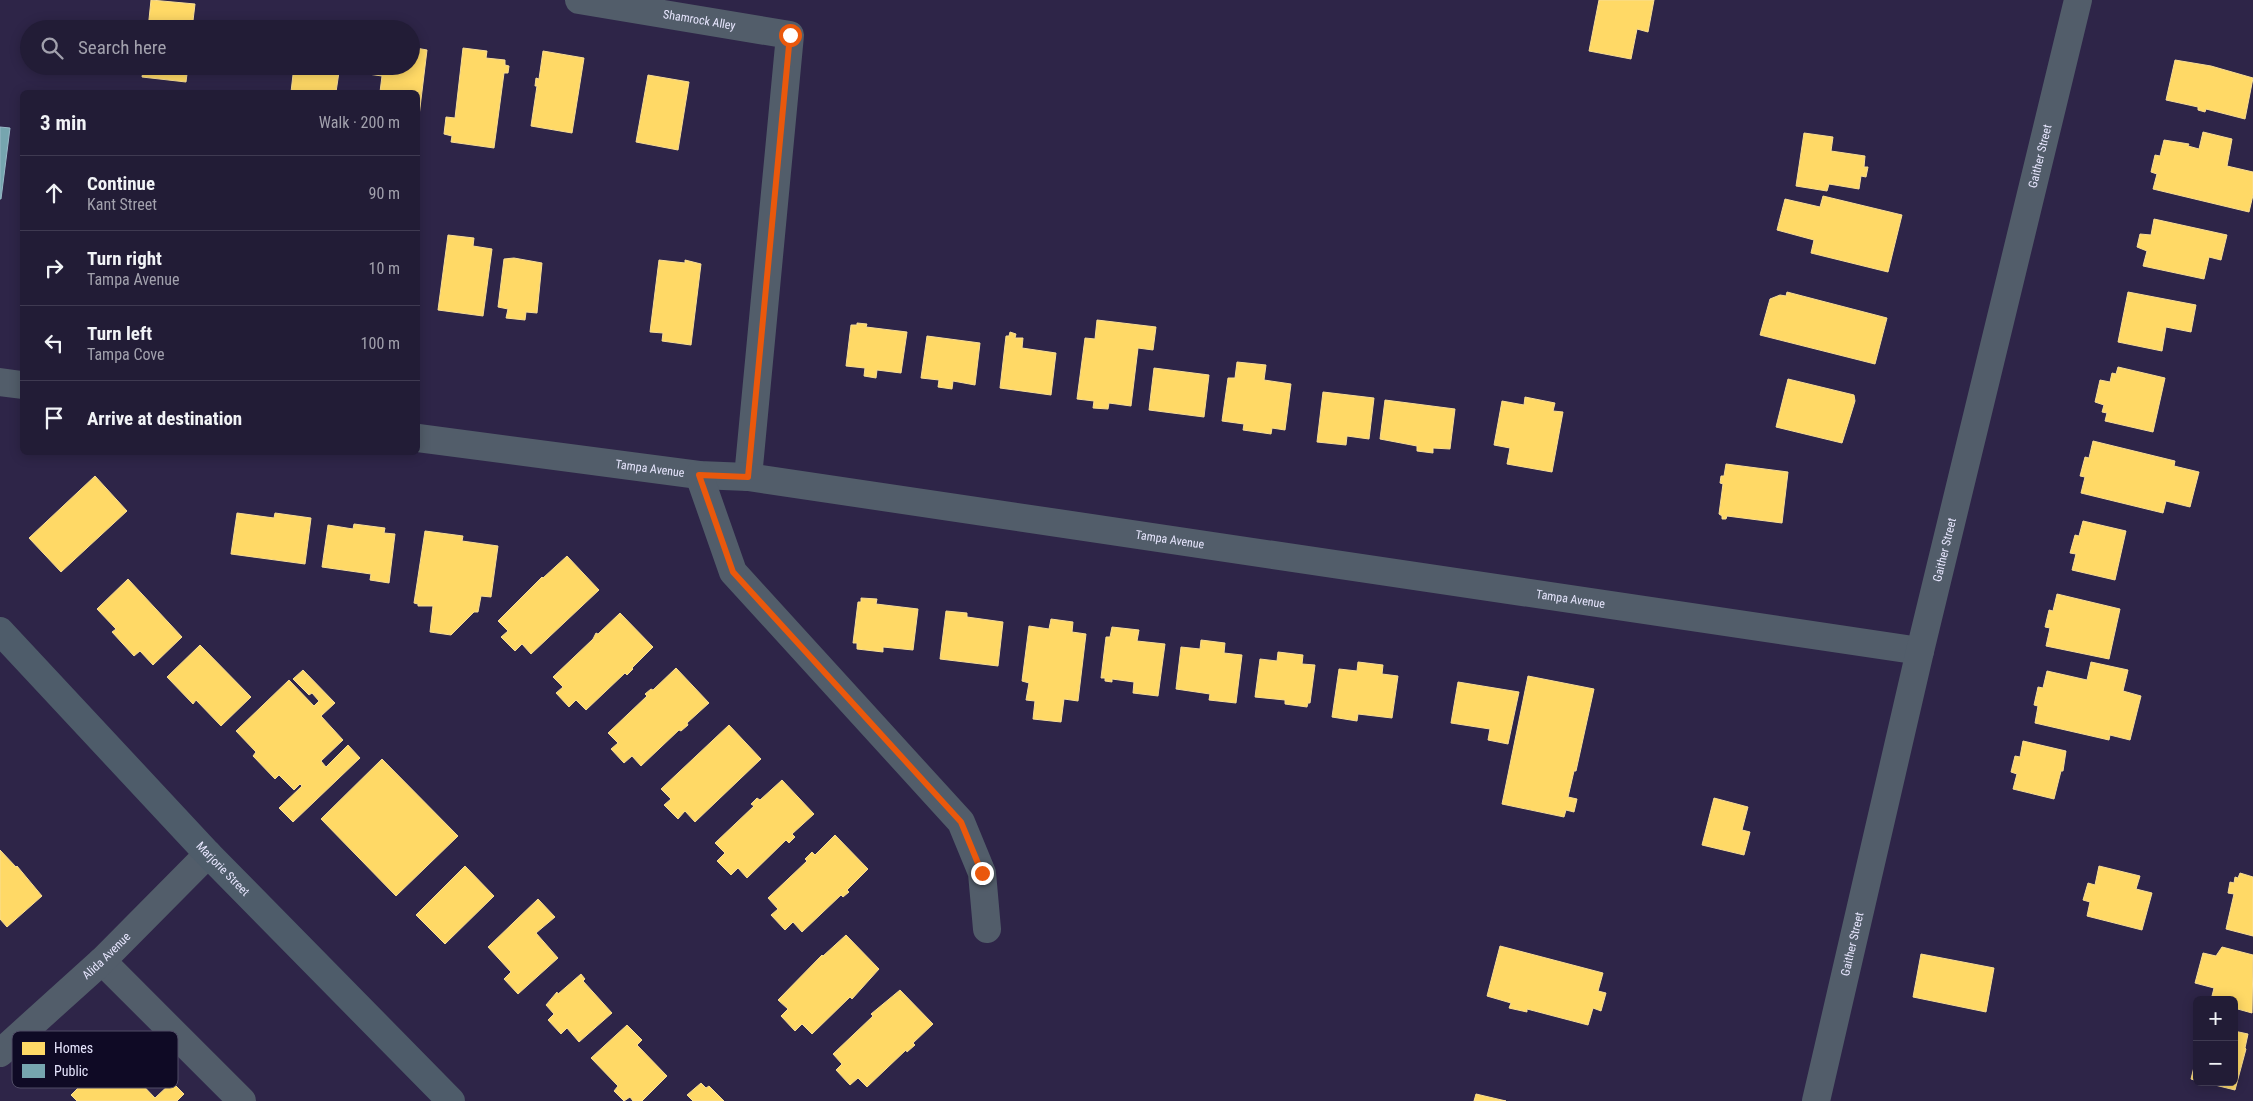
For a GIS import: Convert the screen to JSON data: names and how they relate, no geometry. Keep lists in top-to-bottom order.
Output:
{
  "streets": {
    "street": [
      "Shamrock Alley",
      "Gaither Street",
      "Tampa Avenue",
      "Marjorie Street",
      "Alida Avenue"
    ]
  },
  "crossings": [
    ["Shamrock Alley", "Tampa Avenue"],
    ["Gaither Street", "Tampa Avenue"],
    ["Marjorie Street", "Alida Avenue"]
  ],
  "legend": ["Homes", "Public"],
  "page": {
    "search": "Search here",
    "heading": ["3 min", "Walk · 200 m"],
    "list": [
      ["Continue", "Kant Street", "90 m"],
      ["Turn right", "Tampa Avenue", "10 m"],
      ["Turn left", "Tampa Cove", "100 m"],
      "Arrive at destination"
    ],
    "map_buttons": ["+", "−"]
  }
}
